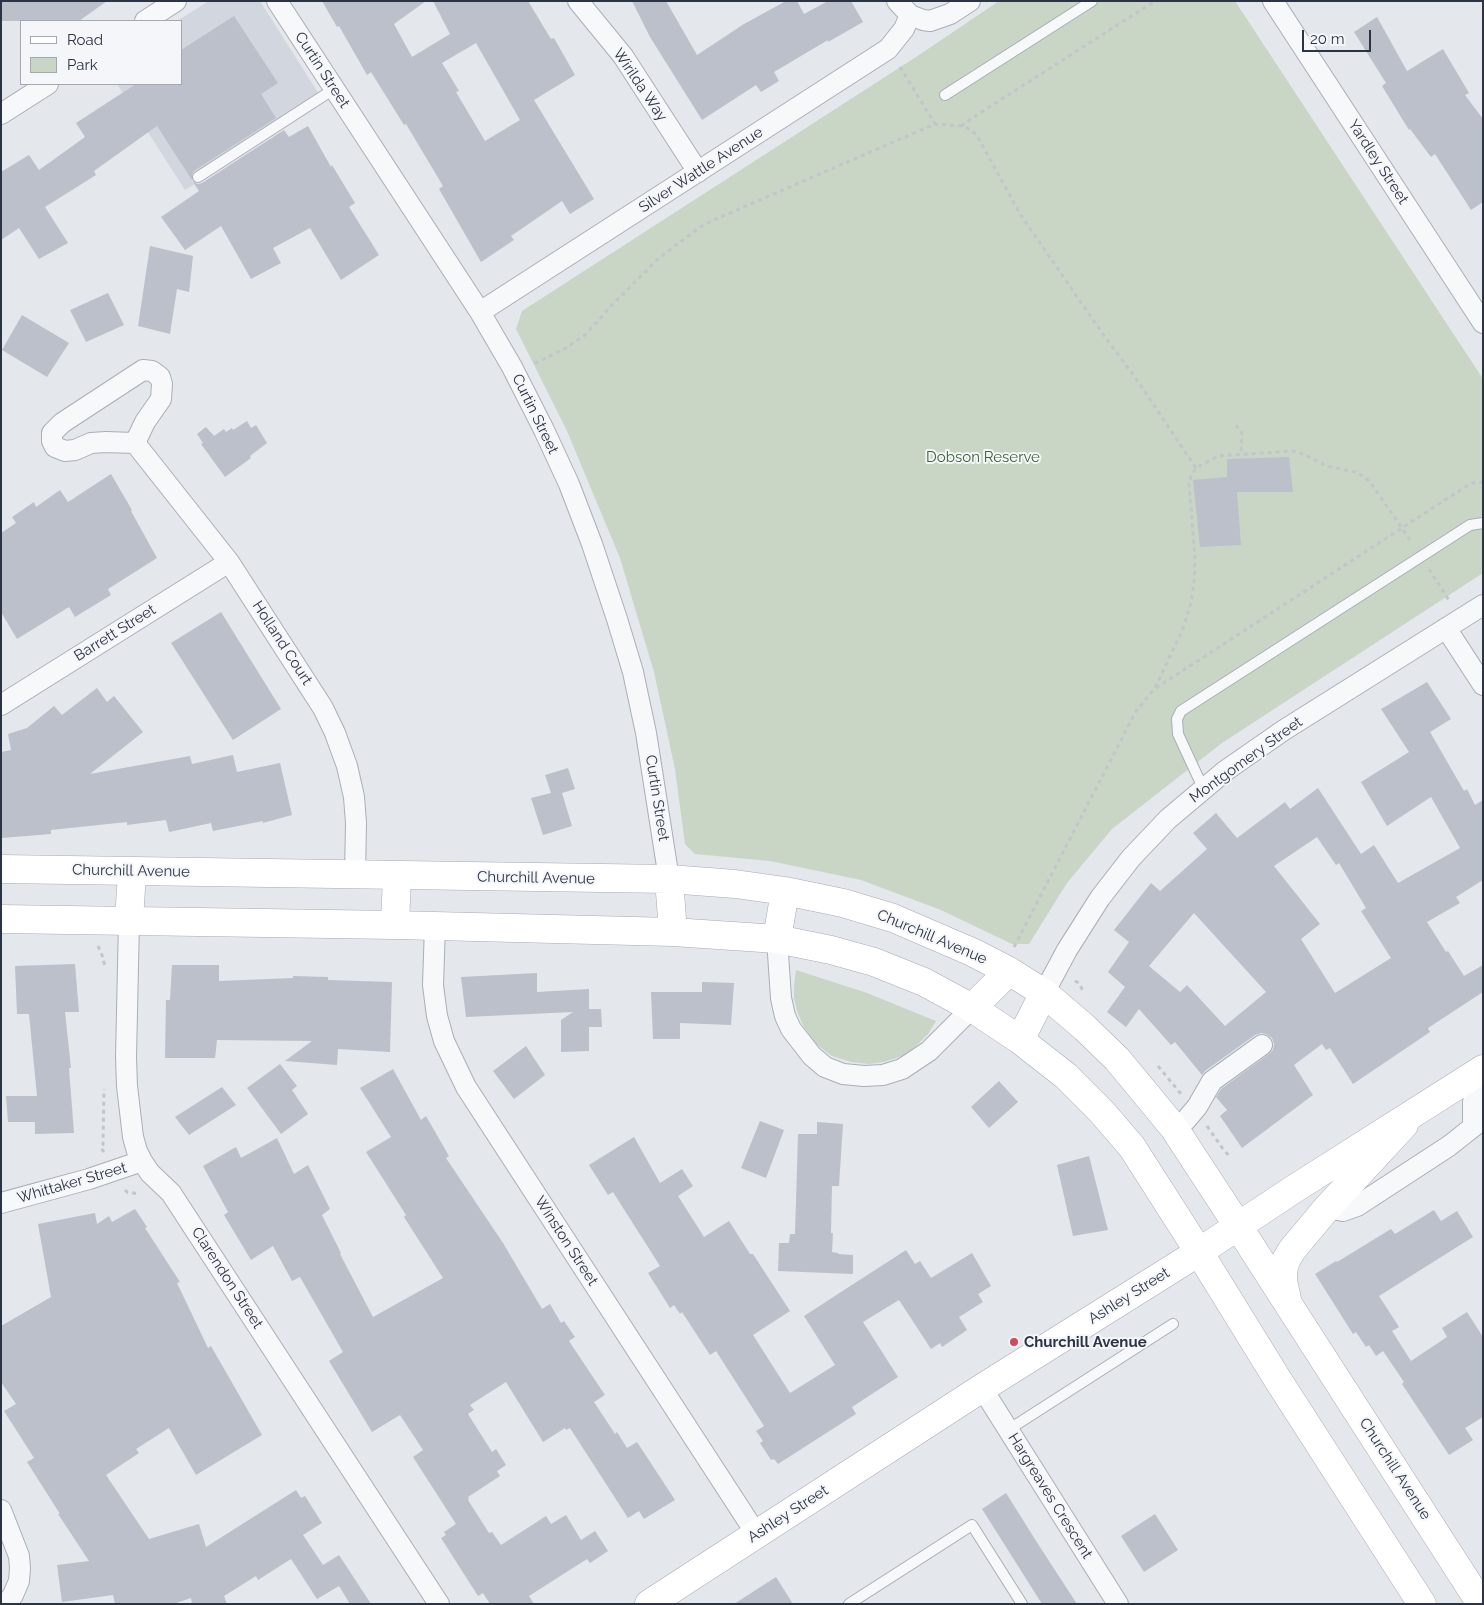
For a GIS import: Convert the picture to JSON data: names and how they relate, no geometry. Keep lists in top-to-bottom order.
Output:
{
  "streets": {
    "main road": ["Churchill Avenue", "Ashley Street"],
    "street": [
      "Curtin Street",
      "Wirilda Way",
      "Yardley Street",
      "Silver Wattle Avenue",
      "Barrett Street",
      "Holland Court",
      "Montgomery Street",
      "Whittaker Street",
      "Winston Street",
      "Clarendon Street",
      "Hargreaves Crescent"
    ]
  },
  "crossings": [
    ["Curtin Street", "Silver Wattle Avenue"],
    ["Curtin Street", "Churchill Avenue"],
    ["Wirilda Way", "Silver Wattle Avenue"],
    ["Barrett Street", "Holland Court"],
    ["Holland Court", "Churchill Avenue"],
    ["Montgomery Street", "Churchill Avenue"],
    ["Churchill Avenue", "Ashley Street"],
    ["Whittaker Street", "Clarendon Street"],
    ["Winston Street", "Ashley Street"],
    ["Ashley Street", "Hargreaves Crescent"]
  ],
  "parks": ["Dobson Reserve"],
  "places": ["Churchill Avenue"],
  "legend": ["Road", "Park"],
  "scale_bar": "20 m"
}
